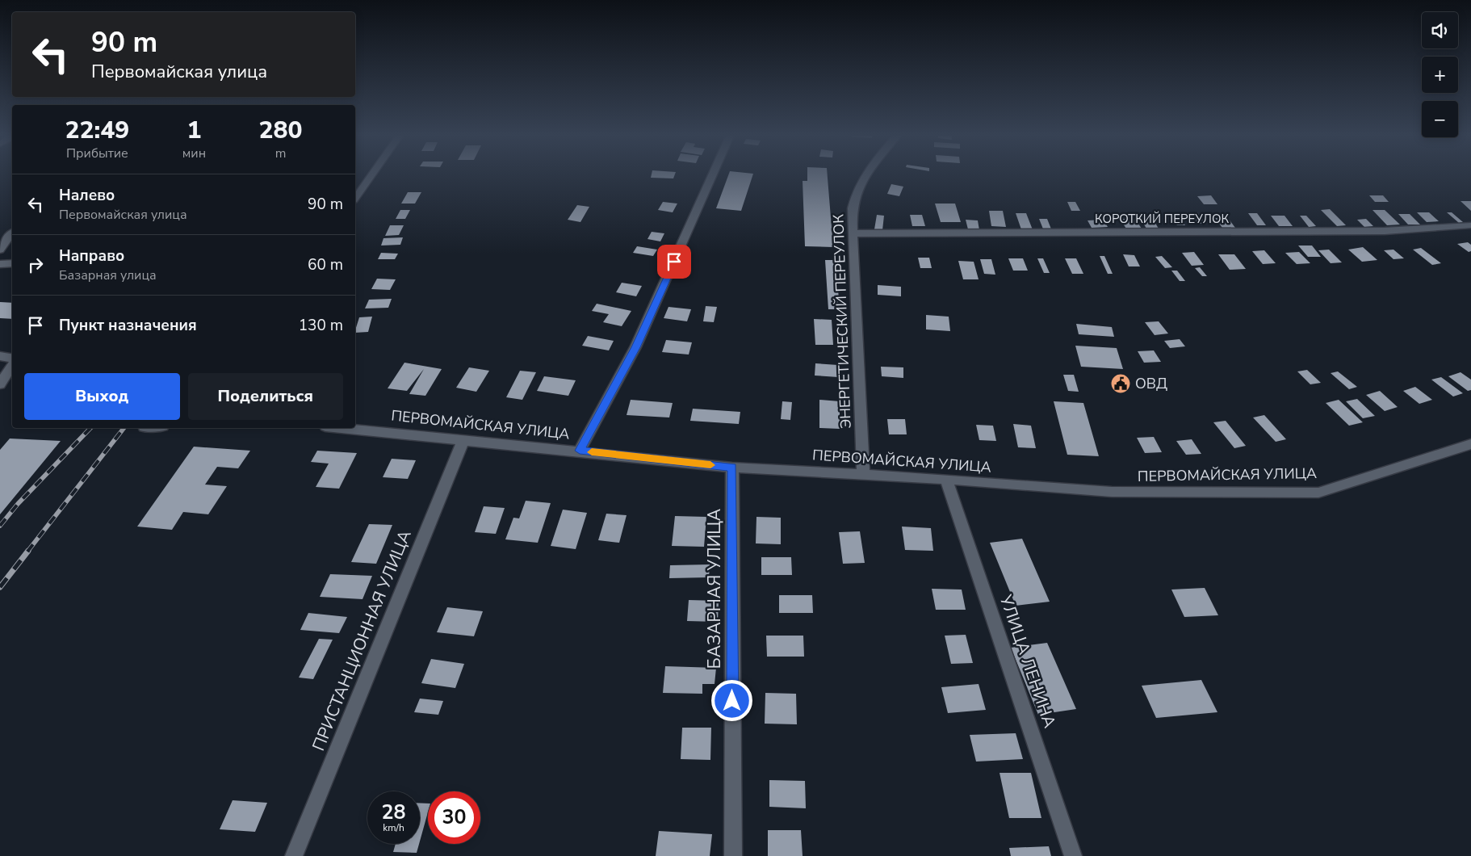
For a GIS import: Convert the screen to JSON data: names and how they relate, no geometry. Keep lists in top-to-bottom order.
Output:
{
  "streets": {
    "street": [
      "КОРОТКИЙ ПЕРЕУЛОК",
      "ЭНЕРГЕТИЧЕСКИЙ ПЕРЕУЛОК",
      "ПЕРВОМАЙСКАЯ УЛИЦА",
      "БАЗАРНАЯ УЛИЦА",
      "ПРИСТАНЦИОННАЯ УЛИЦА",
      "УЛИЦА ЛЕНИНА"
    ]
  },
  "crossings": [
    ["КОРОТКИЙ ПЕРЕУЛОК", "ЭНЕРГЕТИЧЕСКИЙ ПЕРЕУЛОК"],
    ["ЭНЕРГЕТИЧЕСКИЙ ПЕРЕУЛОК", "ПЕРВОМАЙСКАЯ УЛИЦА"],
    ["ПЕРВОМАЙСКАЯ УЛИЦА", "БАЗАРНАЯ УЛИЦА"],
    ["ПЕРВОМАЙСКАЯ УЛИЦА", "ПРИСТАНЦИОННАЯ УЛИЦА"],
    ["ПЕРВОМАЙСКАЯ УЛИЦА", "УЛИЦА ЛЕНИНА"]
  ],
  "places": {
    "public building": ["ОВД"]
  },
  "page": {
    "map_buttons": ["+", "−"],
    "turn": ["90 m", "Первомайская улица"],
    "eta": [
      "22:49",
      "Прибытие",
      "1",
      "мин",
      "280",
      "m"
    ],
    "list": [
      {
        "name": "Налево",
        "note": "Первомайская улица",
        "value": "90 m"
      },
      {
        "name": "Направо",
        "note": "Базарная улица",
        "value": "60 m"
      },
      {
        "name": "Пункт назначения",
        "value": "130 m"
      }
    ],
    "buttons": ["Выход", "Поделиться"],
    "speed": "28 km/h",
    "limit": "30"
  }
}
